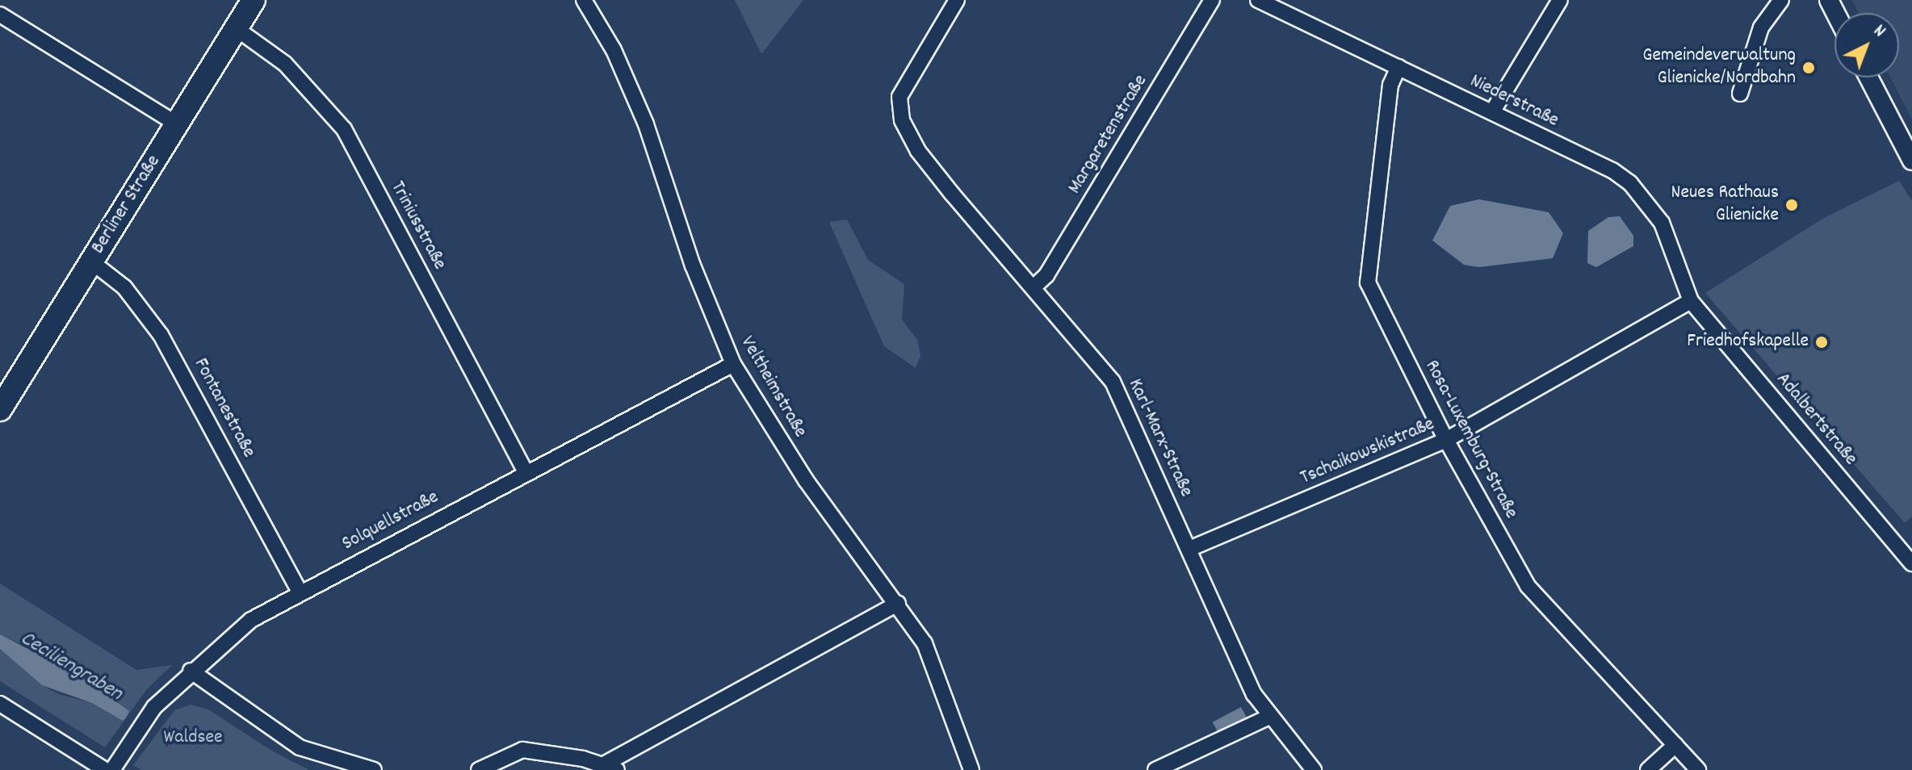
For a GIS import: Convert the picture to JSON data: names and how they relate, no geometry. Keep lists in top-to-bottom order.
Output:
{
  "streets": {
    "main road": ["Berliner Straße"],
    "street": [
      "Niederstraße",
      "Margaretenstraße",
      "Triniusstraße",
      "Veltheimstraße",
      "Fontanestraße",
      "Adalbertstraße",
      "Karl-Marx-Straße",
      "Rosa-Luxemburg-Straße",
      "Tschaikowskistraße",
      "Solquellstraße"
    ]
  },
  "crossings": [
    ["Niederstraße", "Adalbertstraße"],
    ["Niederstraße", "Rosa-Luxemburg-Straße"],
    ["Niederstraße", "Tschaikowskistraße"],
    ["Margaretenstraße", "Karl-Marx-Straße"],
    ["Berliner Straße", "Triniusstraße"],
    ["Berliner Straße", "Fontanestraße"],
    ["Triniusstraße", "Solquellstraße"],
    ["Veltheimstraße", "Solquellstraße"],
    ["Fontanestraße", "Solquellstraße"],
    ["Adalbertstraße", "Tschaikowskistraße"],
    ["Karl-Marx-Straße", "Tschaikowskistraße"],
    ["Rosa-Luxemburg-Straße", "Tschaikowskistraße"]
  ],
  "water": ["Ceciliengraben"],
  "parks": ["Waldsee"],
  "places": ["Gemeindeverwaltung Glienicke/Nordbahn", "Neues Rathaus Glienicke", "Friedhofskapelle"],
  "north": "top right"
}
